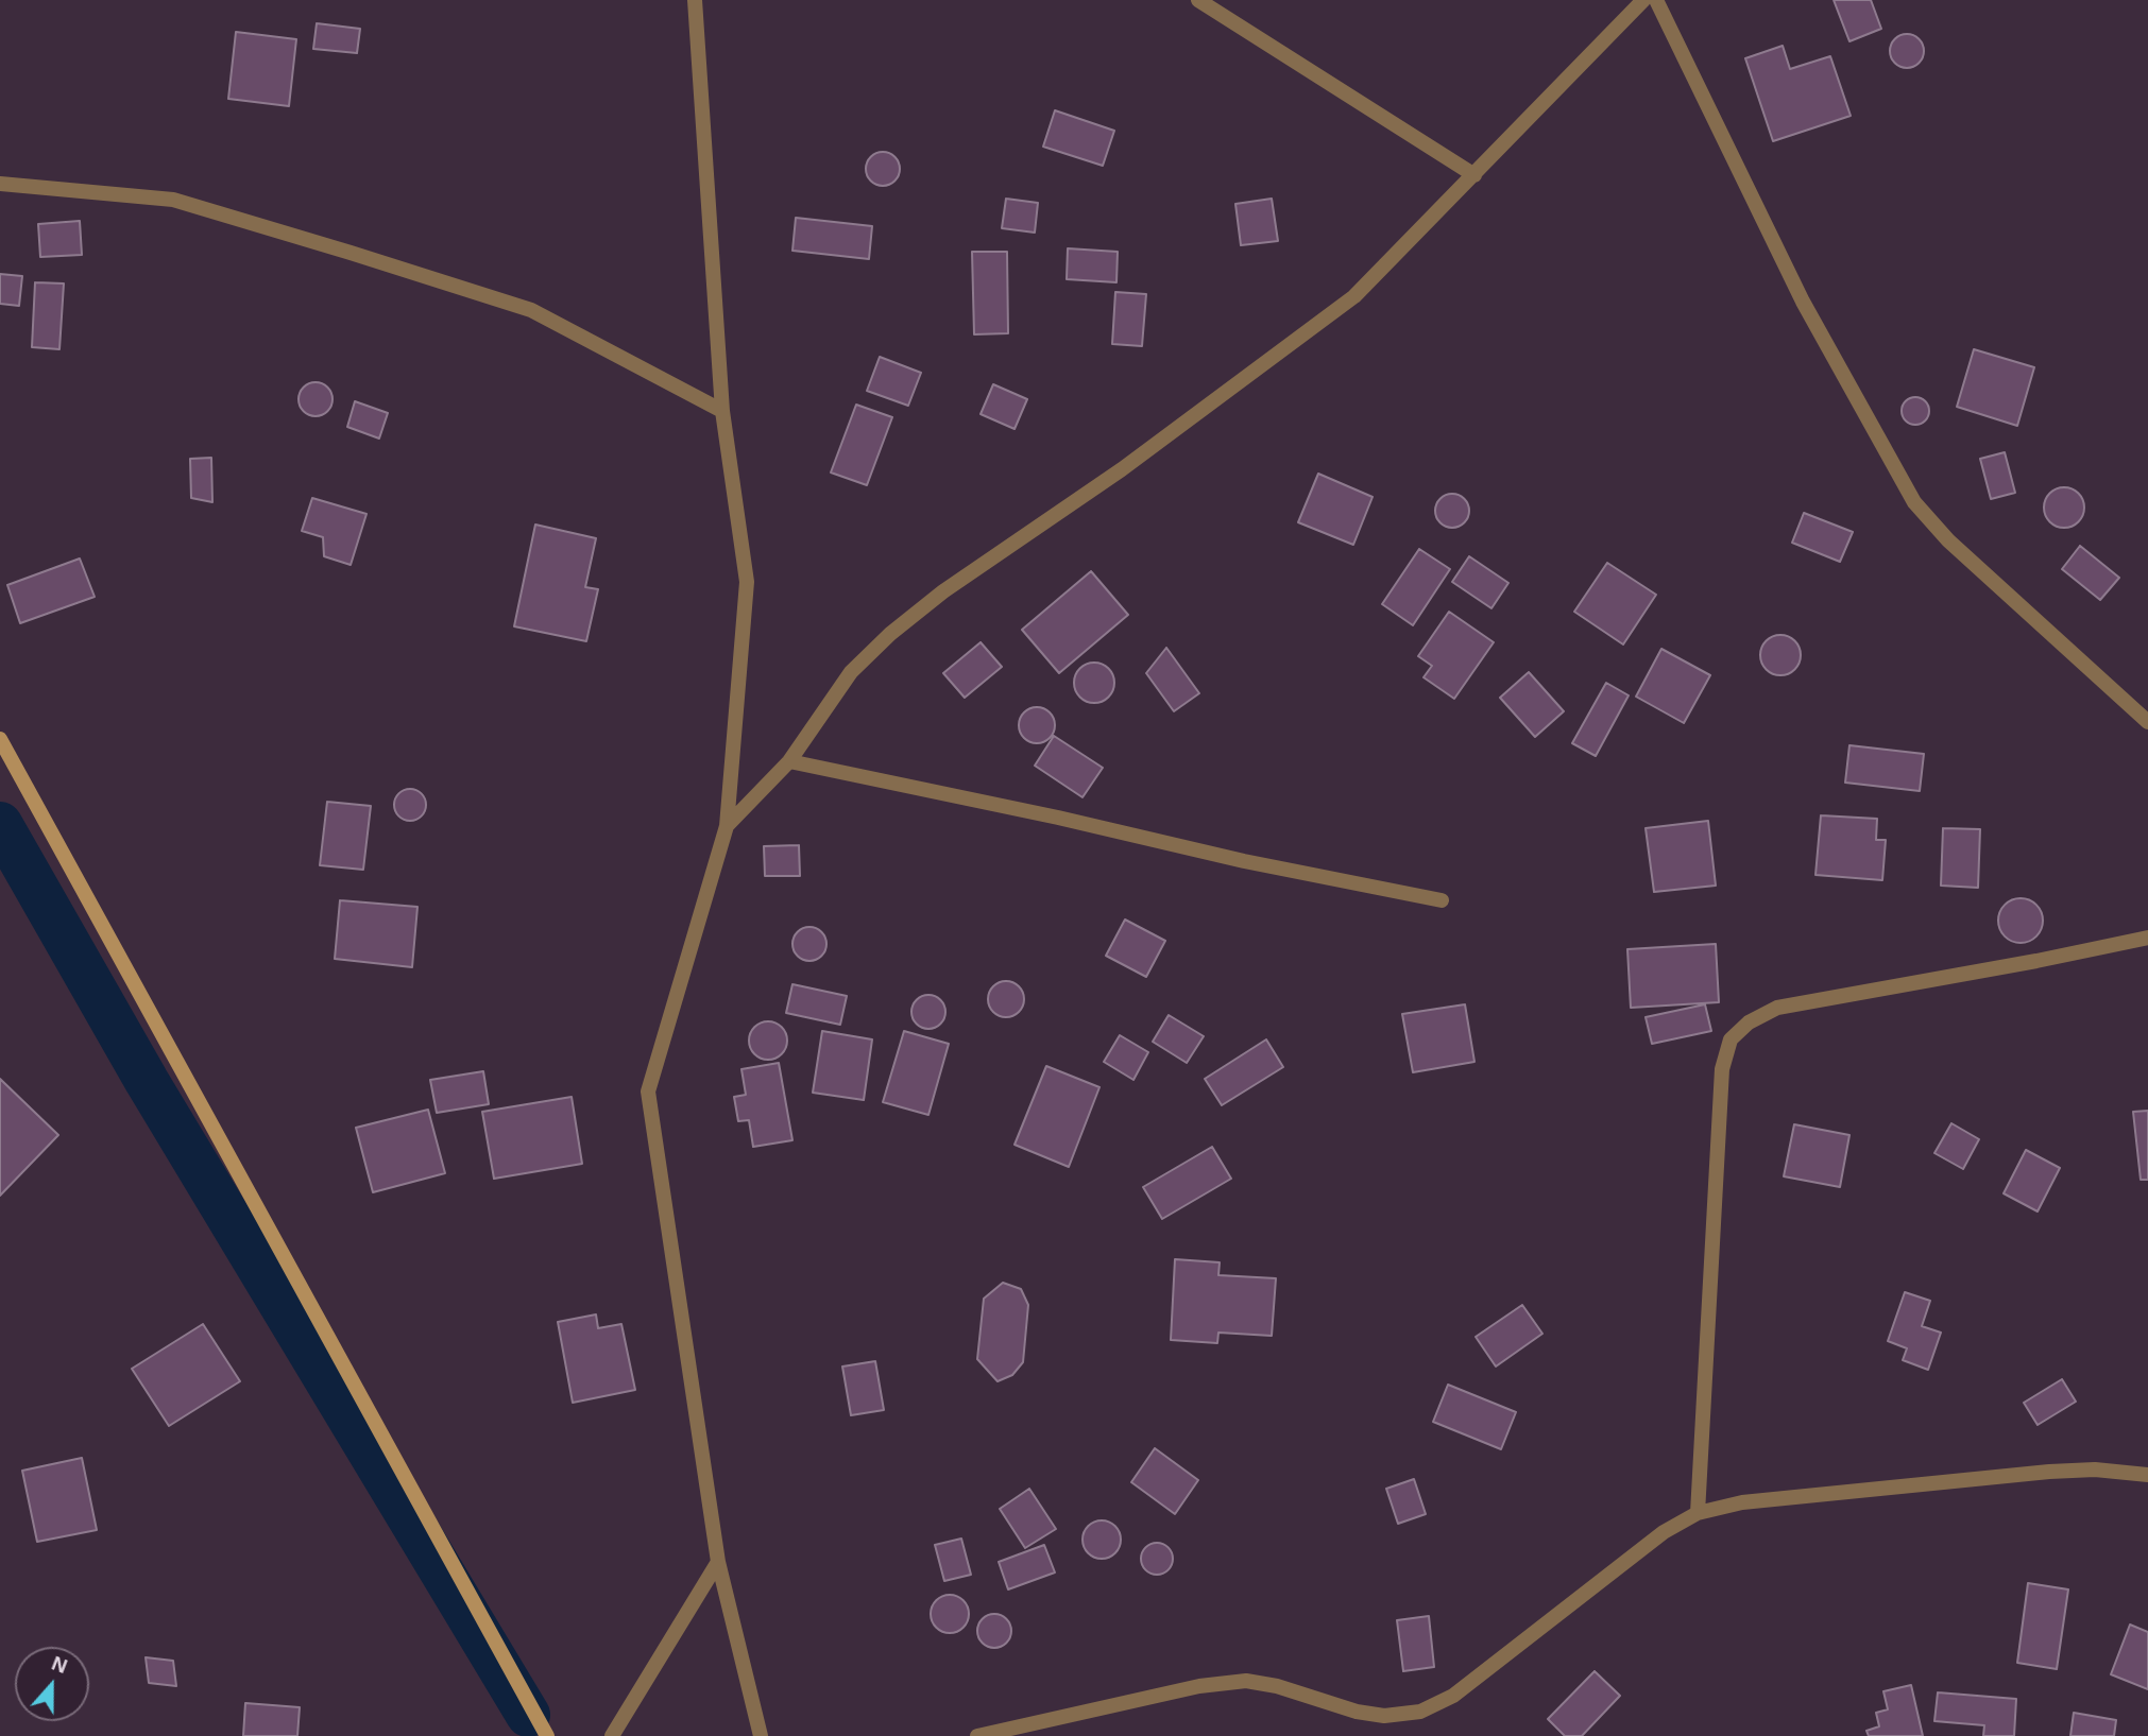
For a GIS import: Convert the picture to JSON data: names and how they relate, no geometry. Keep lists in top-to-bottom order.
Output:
{
  "north": "top"
}
